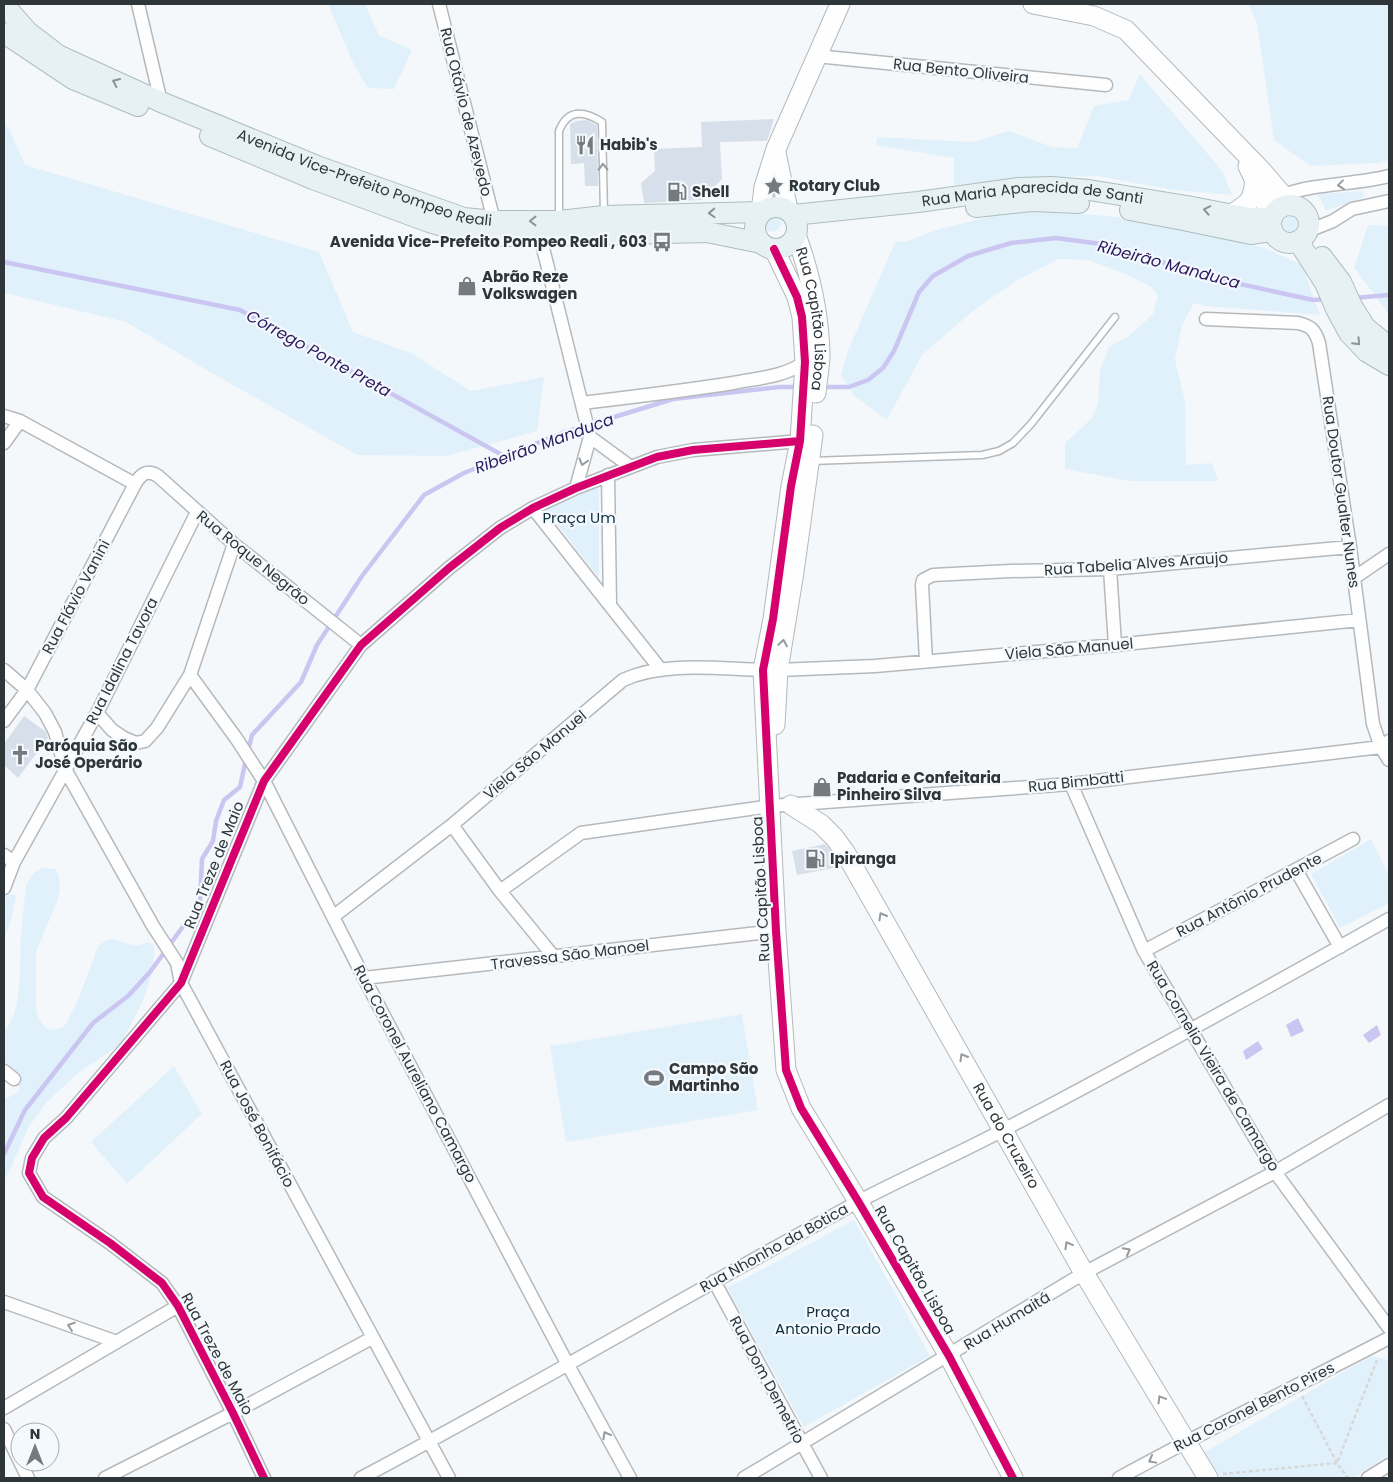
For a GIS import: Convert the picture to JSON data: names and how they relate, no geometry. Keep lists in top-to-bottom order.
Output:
{
  "streets": {
    "main road": ["Avenida Vice-Prefeito Pompeo Reali", "Rua Maria Aparecida de Santi"],
    "street": [
      "Rua Bento Oliveira",
      "Rua Otávio de Azevedo",
      "Rua Capitão Lisboa",
      "Rua Doutor Gualter Nunes",
      "Rua Roque Negrão",
      "Rua Tabelia Alves Araujo",
      "Rua Flávio Vanini",
      "Viela São Manuel",
      "Rua Idalina Tavora",
      "Rua Bimbatti",
      "Rua Treze de Maio",
      "Rua Antônio Prudente",
      "Travessa São Manoel",
      "Rua Cornelio Vieira de Camargo",
      "Rua Coronel Aureliano Camargo",
      "Rua José Bonifácio",
      "Rua do Cruzeiro",
      "Rua Nhonho da Botica",
      "Rua Humaitá",
      "Rua Dom Demetrio",
      "Rua Coronel Bento Pires"
    ]
  },
  "crossings": [
    ["Rua Otávio de Azevedo", "Avenida Vice-Prefeito Pompeo Reali"],
    ["Avenida Vice-Prefeito Pompeo Reali", "Rua Maria Aparecida de Santi"],
    ["Avenida Vice-Prefeito Pompeo Reali", "Rua Capitão Lisboa"],
    ["Rua Maria Aparecida de Santi", "Rua Capitão Lisboa"],
    ["Rua Capitão Lisboa", "Viela São Manuel"],
    ["Rua Capitão Lisboa", "Rua Bimbatti"],
    ["Rua Capitão Lisboa", "Rua Treze de Maio"],
    ["Rua Capitão Lisboa", "Travessa São Manoel"],
    ["Rua Capitão Lisboa", "Rua Nhonho da Botica"],
    ["Rua Capitão Lisboa", "Rua Humaitá"],
    ["Rua Doutor Gualter Nunes", "Rua Tabelia Alves Araujo"],
    ["Rua Doutor Gualter Nunes", "Viela São Manuel"],
    ["Rua Doutor Gualter Nunes", "Rua Bimbatti"],
    ["Rua Roque Negrão", "Rua Flávio Vanini"],
    ["Rua Roque Negrão", "Rua Idalina Tavora"],
    ["Rua Roque Negrão", "Rua Treze de Maio"],
    ["Rua Tabelia Alves Araujo", "Viela São Manuel"],
    ["Rua Flávio Vanini", "Rua José Bonifácio"],
    ["Viela São Manuel", "Rua Coronel Aureliano Camargo"],
    ["Rua Idalina Tavora", "Rua José Bonifácio"],
    ["Rua Bimbatti", "Rua Cornelio Vieira de Camargo"],
    ["Rua Bimbatti", "Rua do Cruzeiro"],
    ["Rua Treze de Maio", "Rua Coronel Aureliano Camargo"],
    ["Rua Treze de Maio", "Rua José Bonifácio"],
    ["Rua Antônio Prudente", "Rua Cornelio Vieira de Camargo"],
    ["Travessa São Manoel", "Rua Coronel Aureliano Camargo"],
    ["Rua Cornelio Vieira de Camargo", "Rua Nhonho da Botica"],
    ["Rua Cornelio Vieira de Camargo", "Rua Humaitá"],
    ["Rua Cornelio Vieira de Camargo", "Rua Coronel Bento Pires"],
    ["Rua Coronel Aureliano Camargo", "Rua Nhonho da Botica"],
    ["Rua José Bonifácio", "Rua Nhonho da Botica"],
    ["Rua do Cruzeiro", "Rua Nhonho da Botica"],
    ["Rua do Cruzeiro", "Rua Humaitá"],
    ["Rua do Cruzeiro", "Rua Coronel Bento Pires"],
    ["Rua Nhonho da Botica", "Rua Dom Demetrio"],
    ["Rua Humaitá", "Rua Dom Demetrio"]
  ],
  "one_way": ["Rua do Cruzeiro"],
  "water": ["Ribeirão Manduca", "Córrego Ponte Preta"],
  "parks": ["Praça Um", "Praça Antonio Prado"],
  "places": {
    "restaurant": ["Habib's"],
    "place": ["Rotary Club"],
    "fuel station": ["Shell", "Ipiranga"],
    "bus stop": ["Avenida Vice-Prefeito Pompeo Reali , 603"],
    "shop": ["Abrão Reze Volkswagen", "Padaria e Confeitaria Pinheiro Silva"],
    "church": ["Paróquia São José Operário"],
    "sports": ["Campo São Martinho"]
  },
  "north": "top"
}
